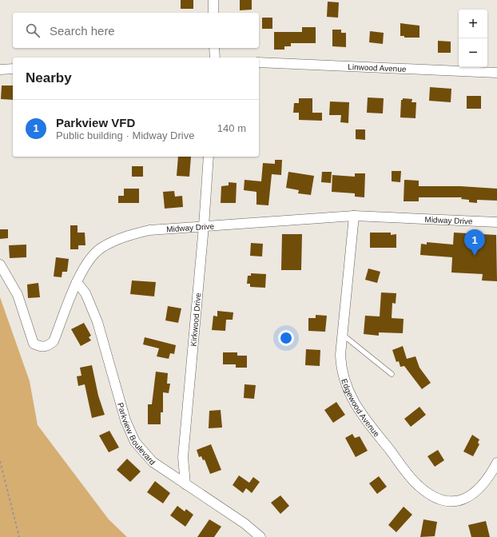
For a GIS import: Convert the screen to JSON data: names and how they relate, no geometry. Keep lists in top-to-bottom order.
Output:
{
  "streets": {
    "street": [
      "Linwood Avenue",
      "Midway Drive",
      "Kirkwood Drive",
      "Edgewood Avenue",
      "Parkview Boulevard"
    ]
  },
  "crossings": [
    ["Midway Drive", "Kirkwood Drive"],
    ["Midway Drive", "Edgewood Avenue"],
    ["Midway Drive", "Parkview Boulevard"],
    ["Kirkwood Drive", "Parkview Boulevard"]
  ],
  "page": {
    "map_buttons": ["+", "−"],
    "search": "Search here",
    "heading": "Nearby",
    "list": [
      {
        "mark": "1",
        "name": "Parkview VFD",
        "note": "Public building · Midway Drive",
        "value": "140 m"
      }
    ],
    "pins": "1"
  }
}
